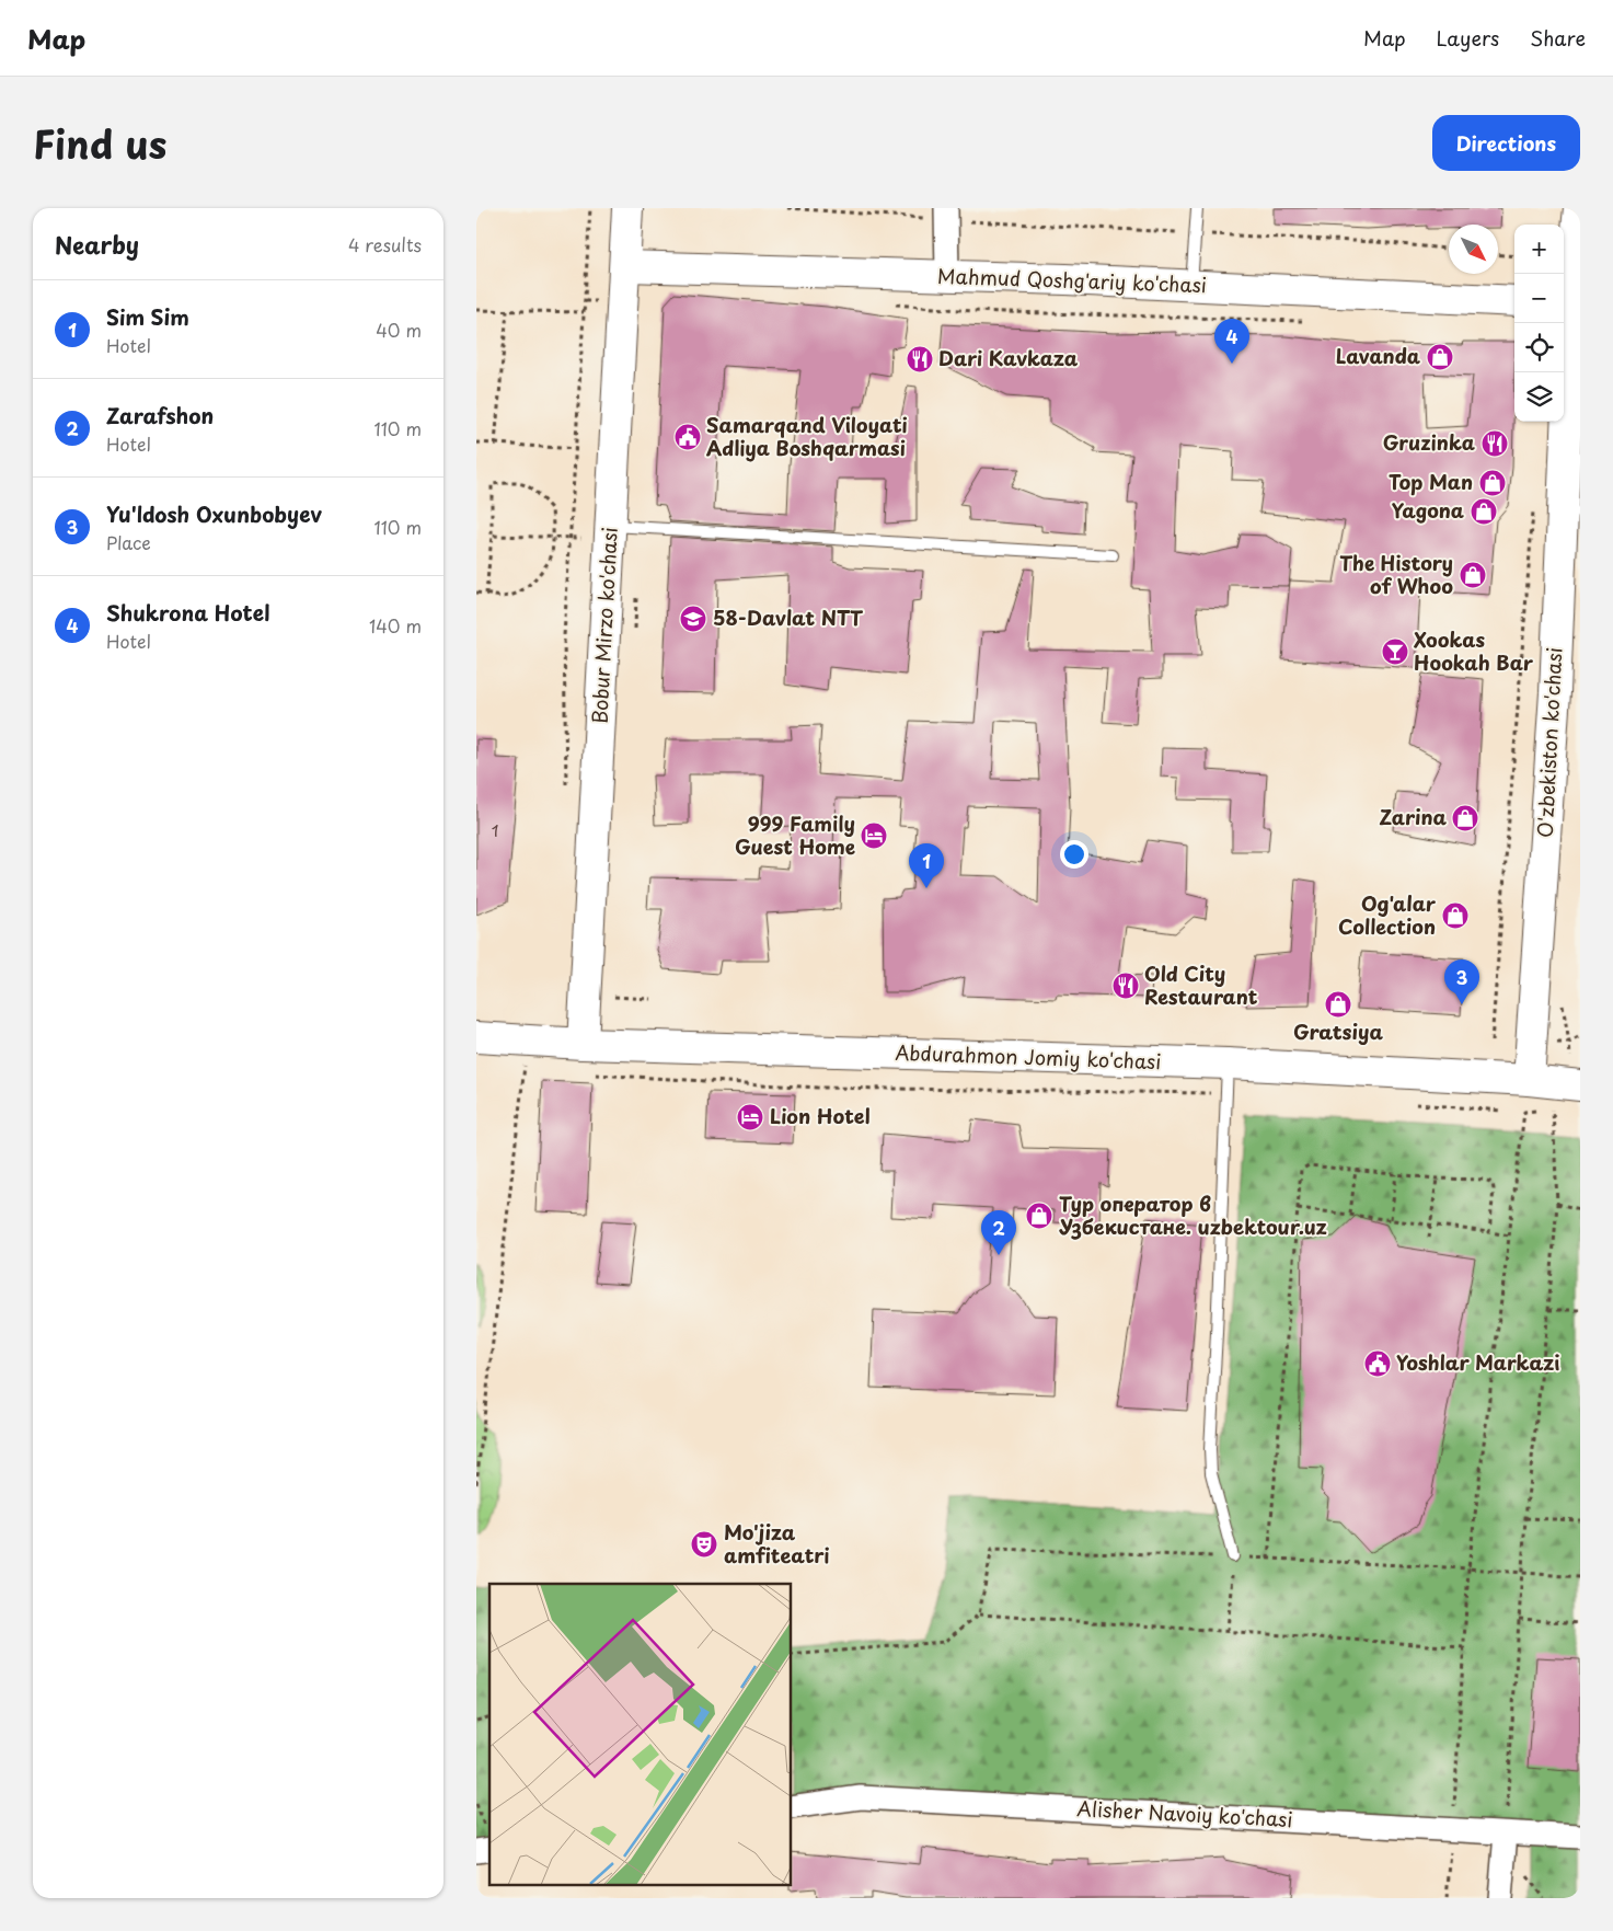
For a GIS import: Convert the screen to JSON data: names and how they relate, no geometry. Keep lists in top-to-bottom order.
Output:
{
  "streets": {
    "main road": [
      "Mahmud Qoshg'ariy ko'chasi",
      "Bobur Mirzo ko'chasi",
      "O'zbekiston ko'chasi",
      "Abdurahmon Jomiy ko'chasi"
    ],
    "street": ["Alisher Navoiy ko'chasi"]
  },
  "crossings": [
    ["Mahmud Qoshg'ariy ko'chasi", "Bobur Mirzo ko'chasi"],
    ["Bobur Mirzo ko'chasi", "Abdurahmon Jomiy ko'chasi"],
    ["O'zbekiston ko'chasi", "Abdurahmon Jomiy ko'chasi"]
  ],
  "places": {
    "shop": [
      "Lavanda",
      "Top Man",
      "Yagona",
      "The History of Whoo",
      "Zarina",
      "Og'alar Collection",
      "Gratsiya",
      "Тур оператор в Узбекистане. uzbektour.uz"
    ],
    "restaurant": ["Dari Kavkaza", "Gruzinka", "Old City Restaurant"],
    "public building": ["Samarqand Viloyati Adliya Boshqarmasi", "Yoshlar Markazi"],
    "school or university": ["58-Davlat NTT"],
    "bar": ["Xookas Hookah Bar"],
    "hotel": ["999 Family Guest Home", "Lion Hotel"],
    "theatre": ["Mo'jiza amfiteatri"]
  },
  "house_numbers": ["1"],
  "north": "bottom right",
  "page": {
    "header": "Map",
    "nav": ["Map", "Layers", "Share"],
    "title": "Find us",
    "buttons": "Directions",
    "heading": ["Nearby", "4 results"],
    "map_buttons": ["+", "−"],
    "list": [
      {
        "mark": "1",
        "name": "Sim Sim",
        "note": "Hotel",
        "value": "40 m"
      },
      {
        "mark": "2",
        "name": "Zarafshon",
        "note": "Hotel",
        "value": "110 m"
      },
      {
        "mark": "3",
        "name": "Yu'ldosh Oxunbobyev",
        "note": "Place",
        "value": "110 m"
      },
      {
        "mark": "4",
        "name": "Shukrona Hotel",
        "note": "Hotel",
        "value": "140 m"
      }
    ],
    "pins": [
      "4",
      "1",
      "3",
      "2"
    ]
  }
}
